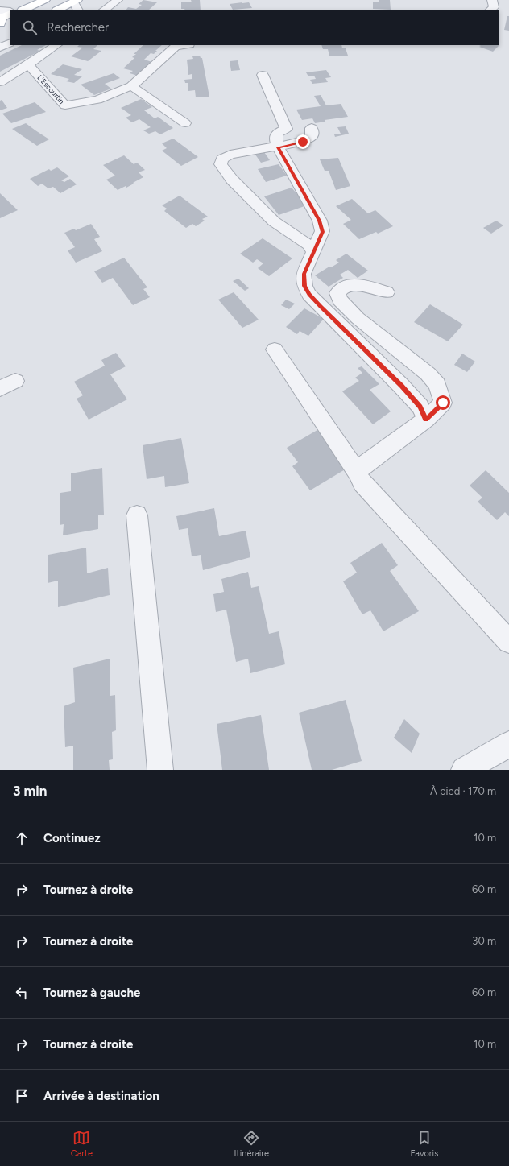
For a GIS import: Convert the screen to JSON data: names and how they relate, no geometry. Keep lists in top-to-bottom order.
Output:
{
  "streets": {
    "street": ["L'Escourtin"]
  },
  "page": {
    "search": "Rechercher",
    "heading": ["3 min", "À pied · 170 m"],
    "list": [
      ["Continuez", "10 m"],
      ["Tournez à droite", "60 m"],
      ["Tournez à droite", "30 m"],
      ["Tournez à gauche", "60 m"],
      ["Tournez à droite", "10 m"],
      "Arrivée à destination"
    ],
    "nav": ["Carte", "Itinéraire", "Favoris"]
  }
}
